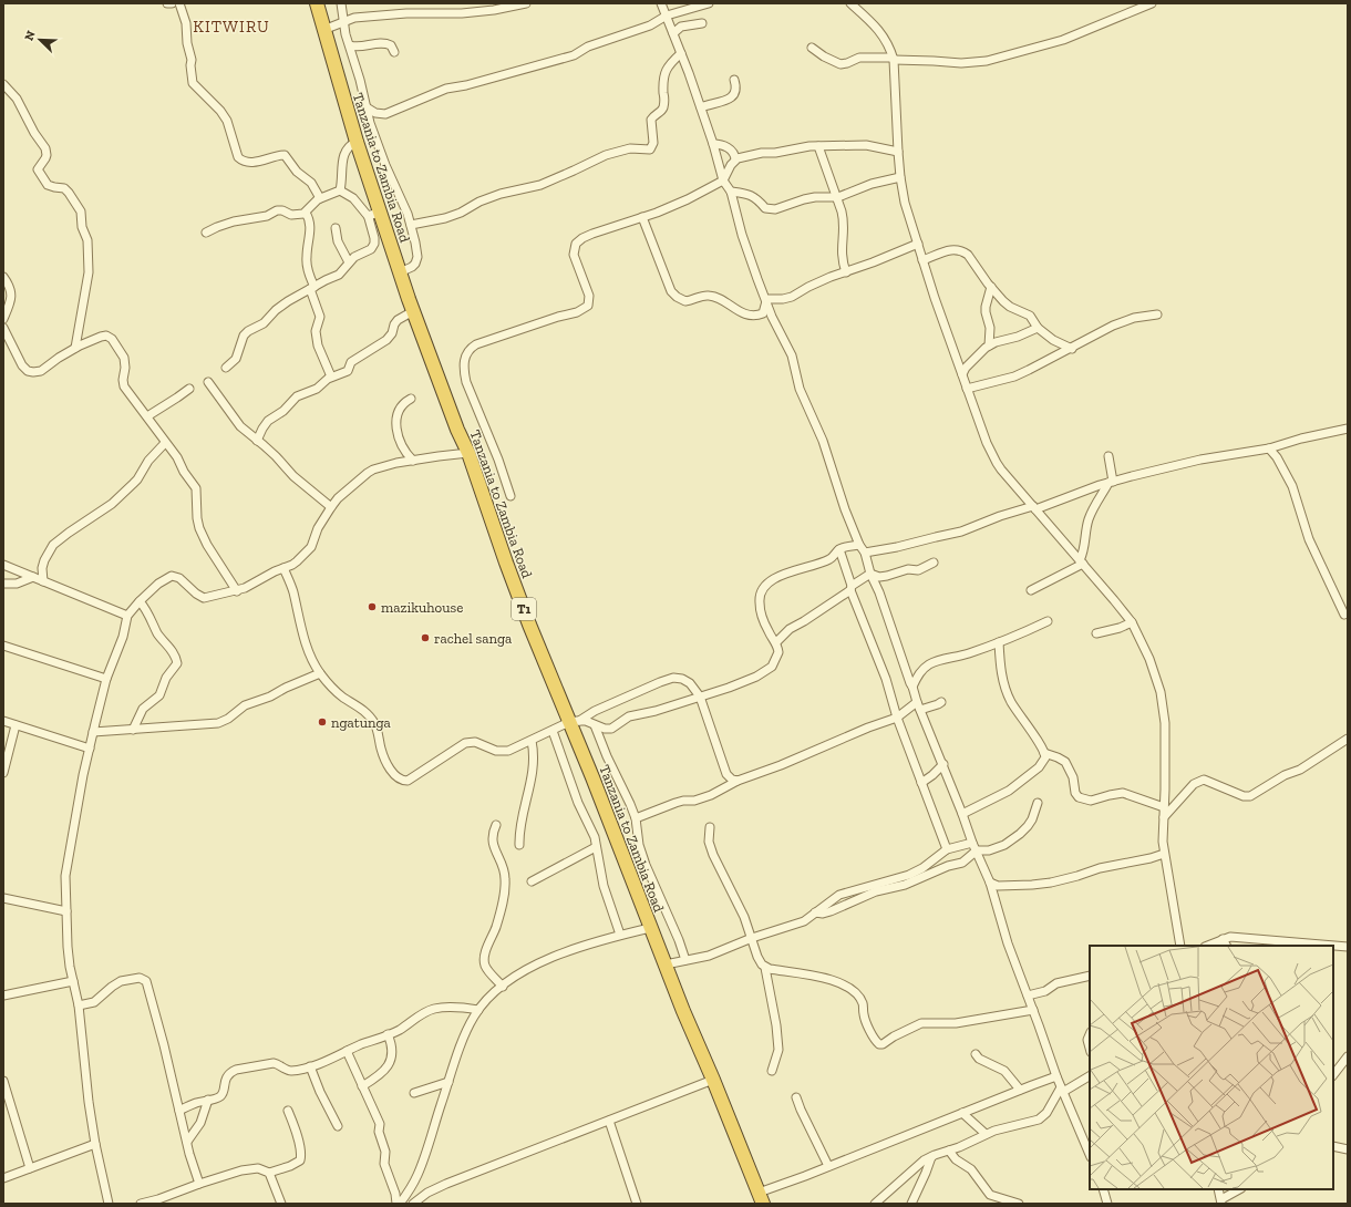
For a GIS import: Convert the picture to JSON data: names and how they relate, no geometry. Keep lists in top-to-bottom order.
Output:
{
  "streets": {
    "highway": ["Tanzania to Zambia Road", "T1"]
  },
  "districts": ["KITWIRU"],
  "places": ["mazikuhouse", "rachel sanga", "ngatunga"],
  "north": "top left"
}
